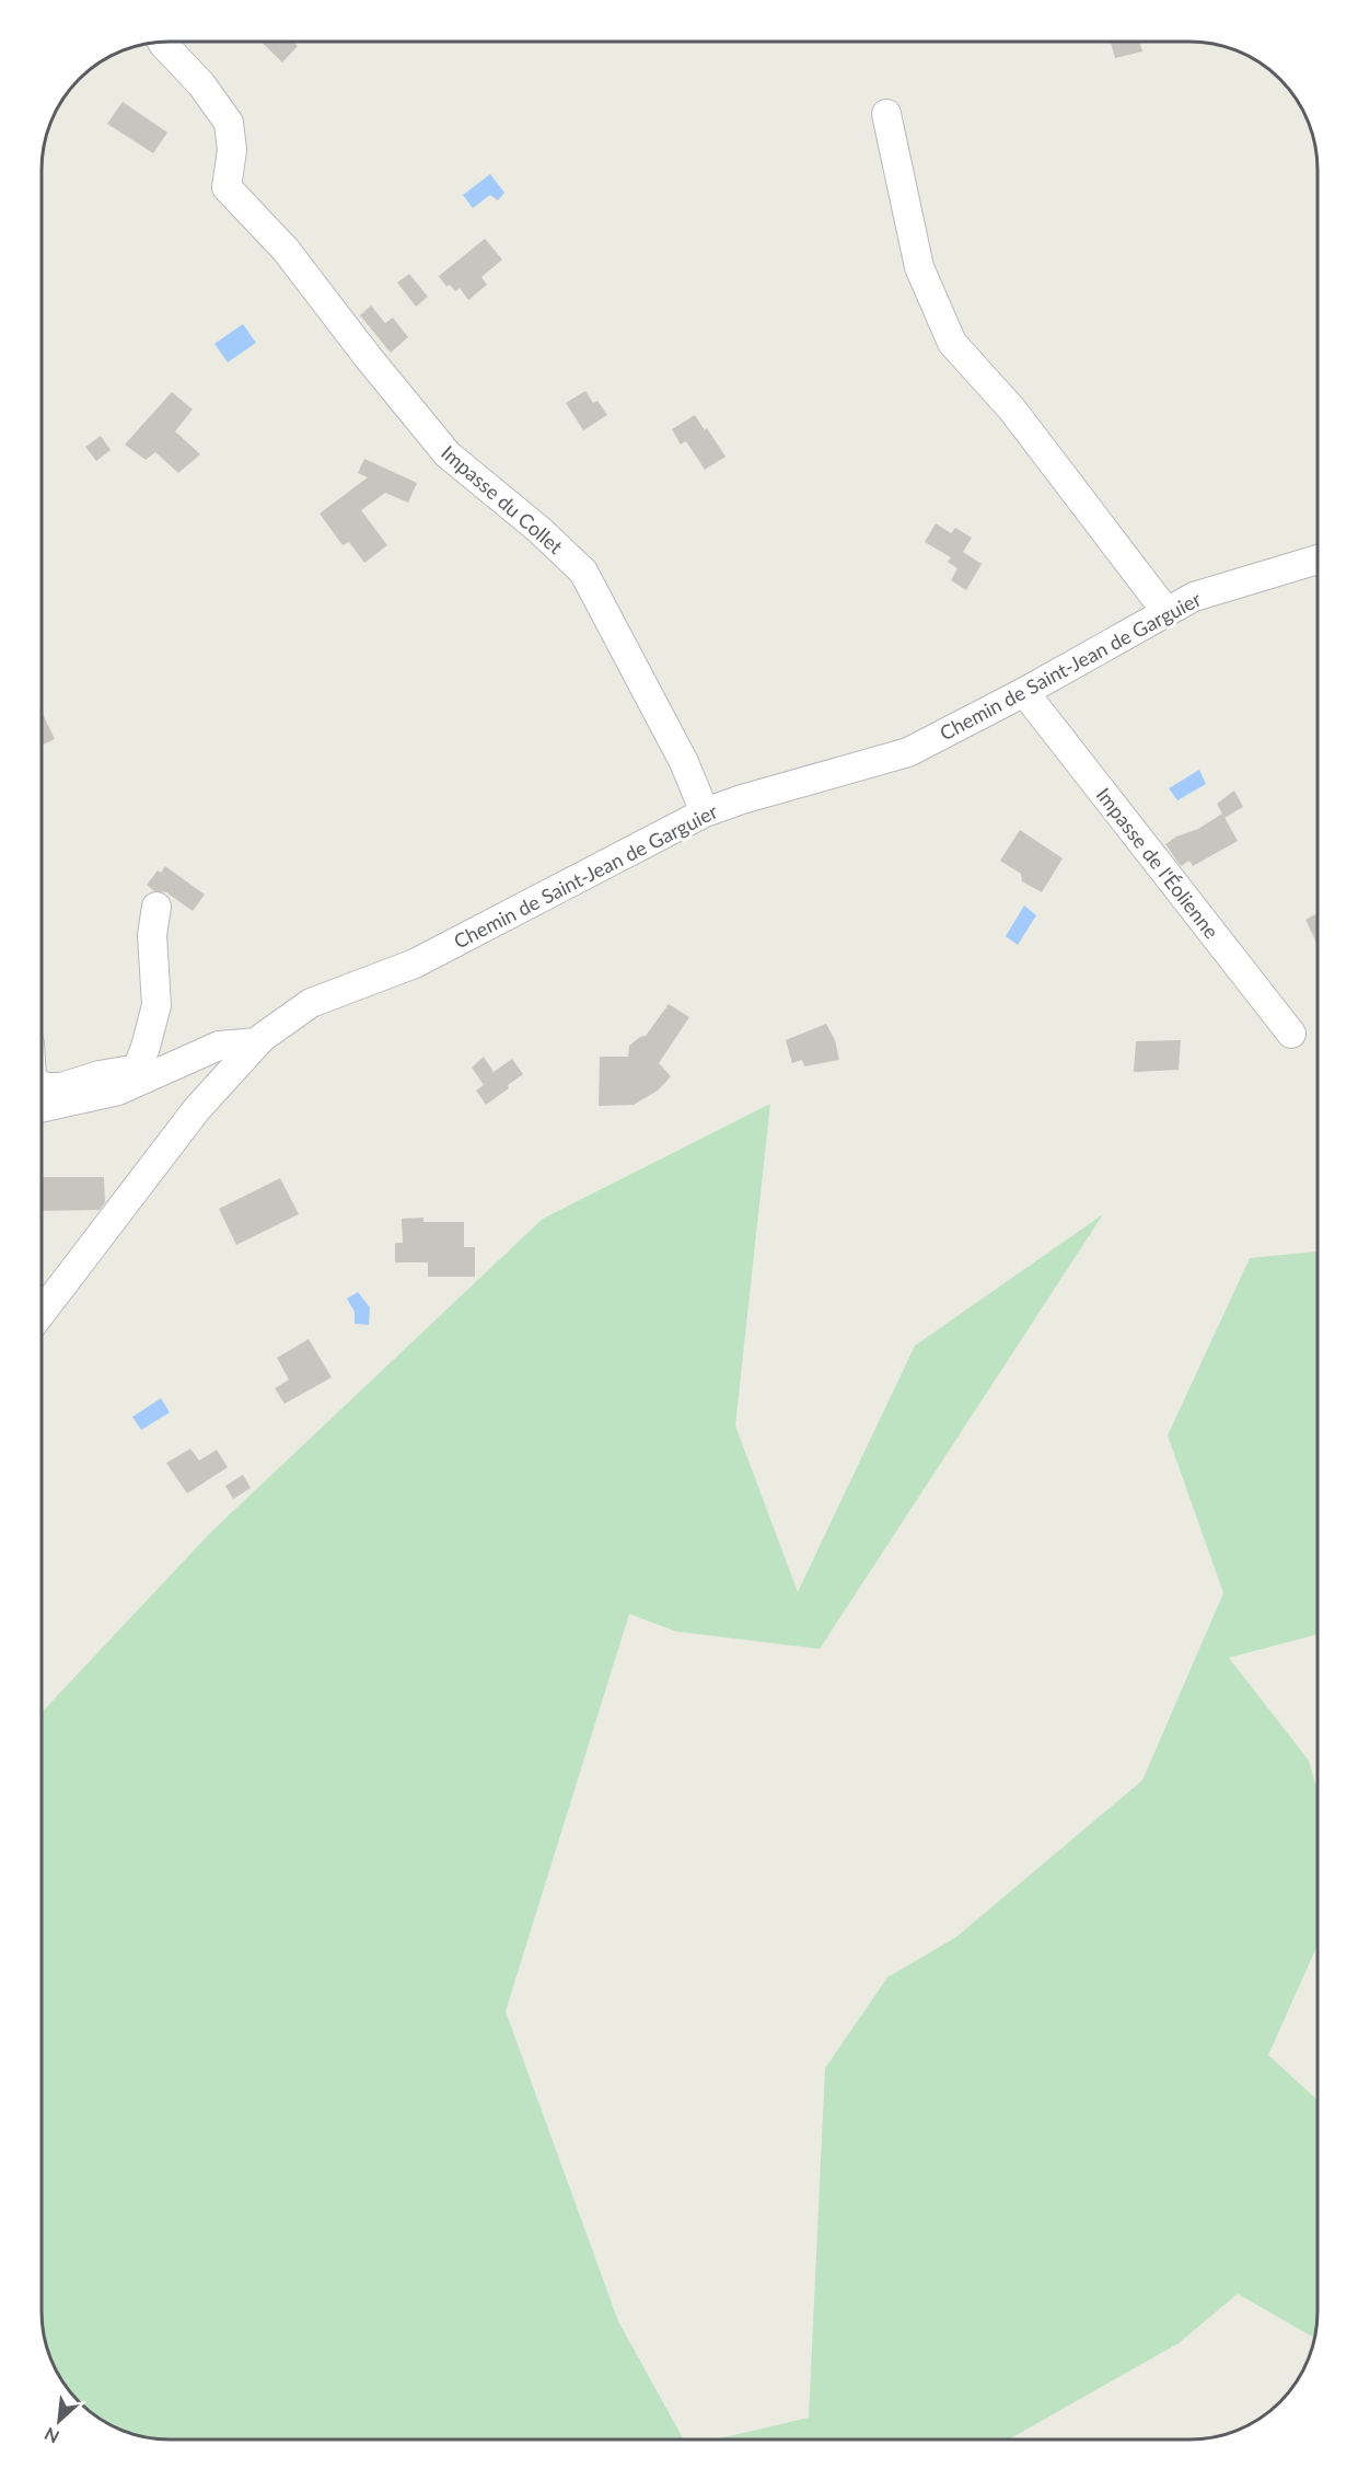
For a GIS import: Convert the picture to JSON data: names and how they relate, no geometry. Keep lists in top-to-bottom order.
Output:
{
  "streets": {
    "street": ["Impasse du Collet", "Chemin de Saint-Jean de Garguier", "Impasse de l'Éolienne"]
  },
  "crossings": [
    ["Impasse du Collet", "Chemin de Saint-Jean de Garguier"],
    ["Chemin de Saint-Jean de Garguier", "Impasse de l'Éolienne"]
  ],
  "north": "bottom left"
}
